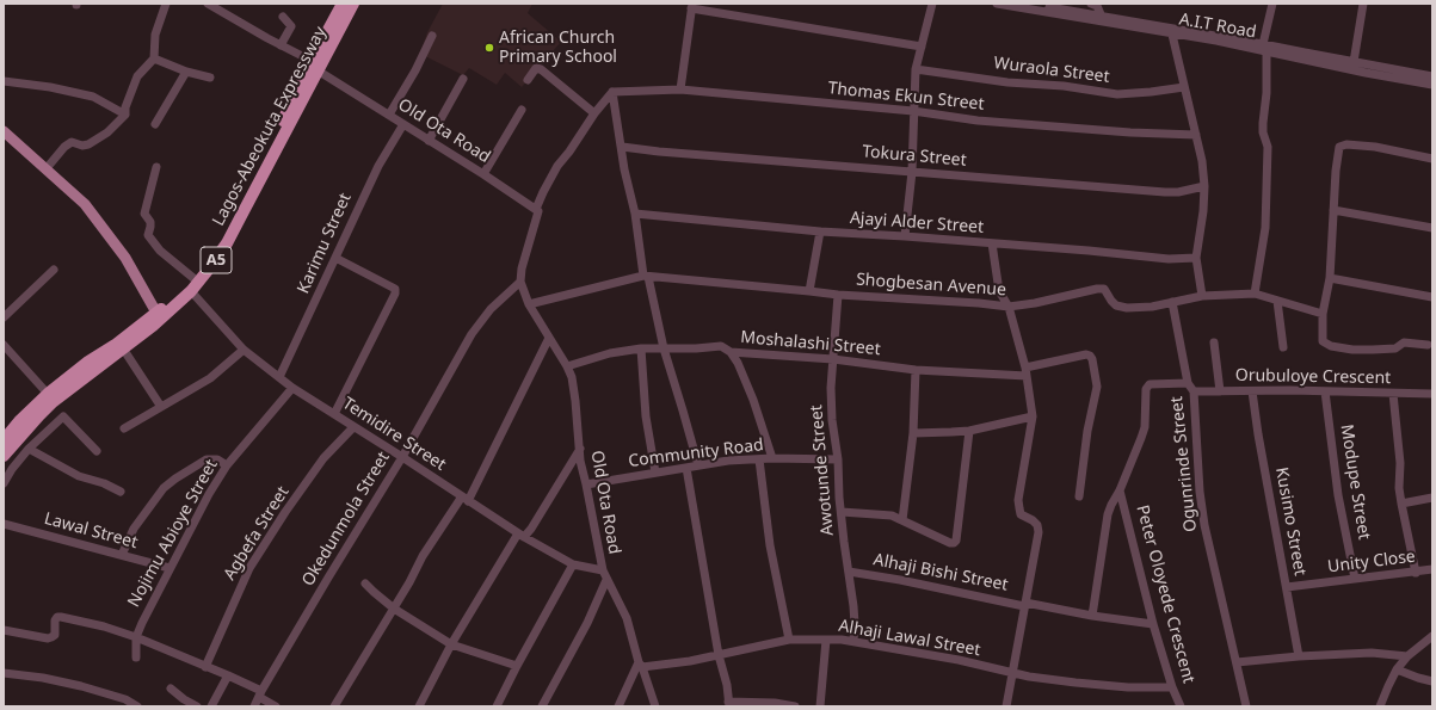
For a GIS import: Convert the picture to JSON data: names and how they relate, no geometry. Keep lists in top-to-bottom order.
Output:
{
  "streets": {
    "highway": ["Lagos-Abeokuta Expressway", "A5"],
    "street": [
      "A.I.T Road",
      "Wuraola Street",
      "Thomas Ekun Street",
      "Old Ota Road",
      "Tokura Street",
      "Ajayi Alder Street",
      "Karimu Street",
      "Shogbesan Avenue",
      "Moshalashi Street",
      "Orubuloye Crescent",
      "Temidire Street",
      "Community Road",
      "Ogunrinde Street",
      "Awotunde Street",
      "Modupe Street",
      "Okedunmola Street",
      "Kusimo Street",
      "Lawal Street",
      "Nojimu Abioye Street",
      "Agbefa Street",
      "Unity Close",
      "Alhaji Bishi Street",
      "Peter Oloyede Crescent",
      "Alhaji Lawal Street"
    ]
  },
  "crossings": [
    ["Lagos-Abeokuta Expressway", "Old Ota Road"],
    ["Lagos-Abeokuta Expressway", "Temidire Street"],
    ["Old Ota Road", "Karimu Street"],
    ["Old Ota Road", "Shogbesan Avenue"],
    ["Old Ota Road", "Moshalashi Street"],
    ["Old Ota Road", "Temidire Street"],
    ["Old Ota Road", "Community Road"],
    ["Old Ota Road", "Okedunmola Street"],
    ["Old Ota Road", "Alhaji Lawal Street"],
    ["Karimu Street", "Temidire Street"],
    ["Shogbesan Avenue", "Ogunrinde Street"],
    ["Shogbesan Avenue", "Awotunde Street"],
    ["Moshalashi Street", "Awotunde Street"],
    ["Orubuloye Crescent", "Ogunrinde Street"],
    ["Orubuloye Crescent", "Modupe Street"],
    ["Orubuloye Crescent", "Kusimo Street"],
    ["Temidire Street", "Okedunmola Street"],
    ["Temidire Street", "Nojimu Abioye Street"],
    ["Temidire Street", "Agbefa Street"],
    ["Community Road", "Awotunde Street"],
    ["Awotunde Street", "Alhaji Bishi Street"],
    ["Awotunde Street", "Alhaji Lawal Street"],
    ["Modupe Street", "Unity Close"],
    ["Kusimo Street", "Unity Close"],
    ["Lawal Street", "Nojimu Abioye Street"],
    ["Alhaji Bishi Street", "Peter Oloyede Crescent"],
    ["Peter Oloyede Crescent", "Alhaji Lawal Street"]
  ],
  "places": ["African Church Primary School"]
}
